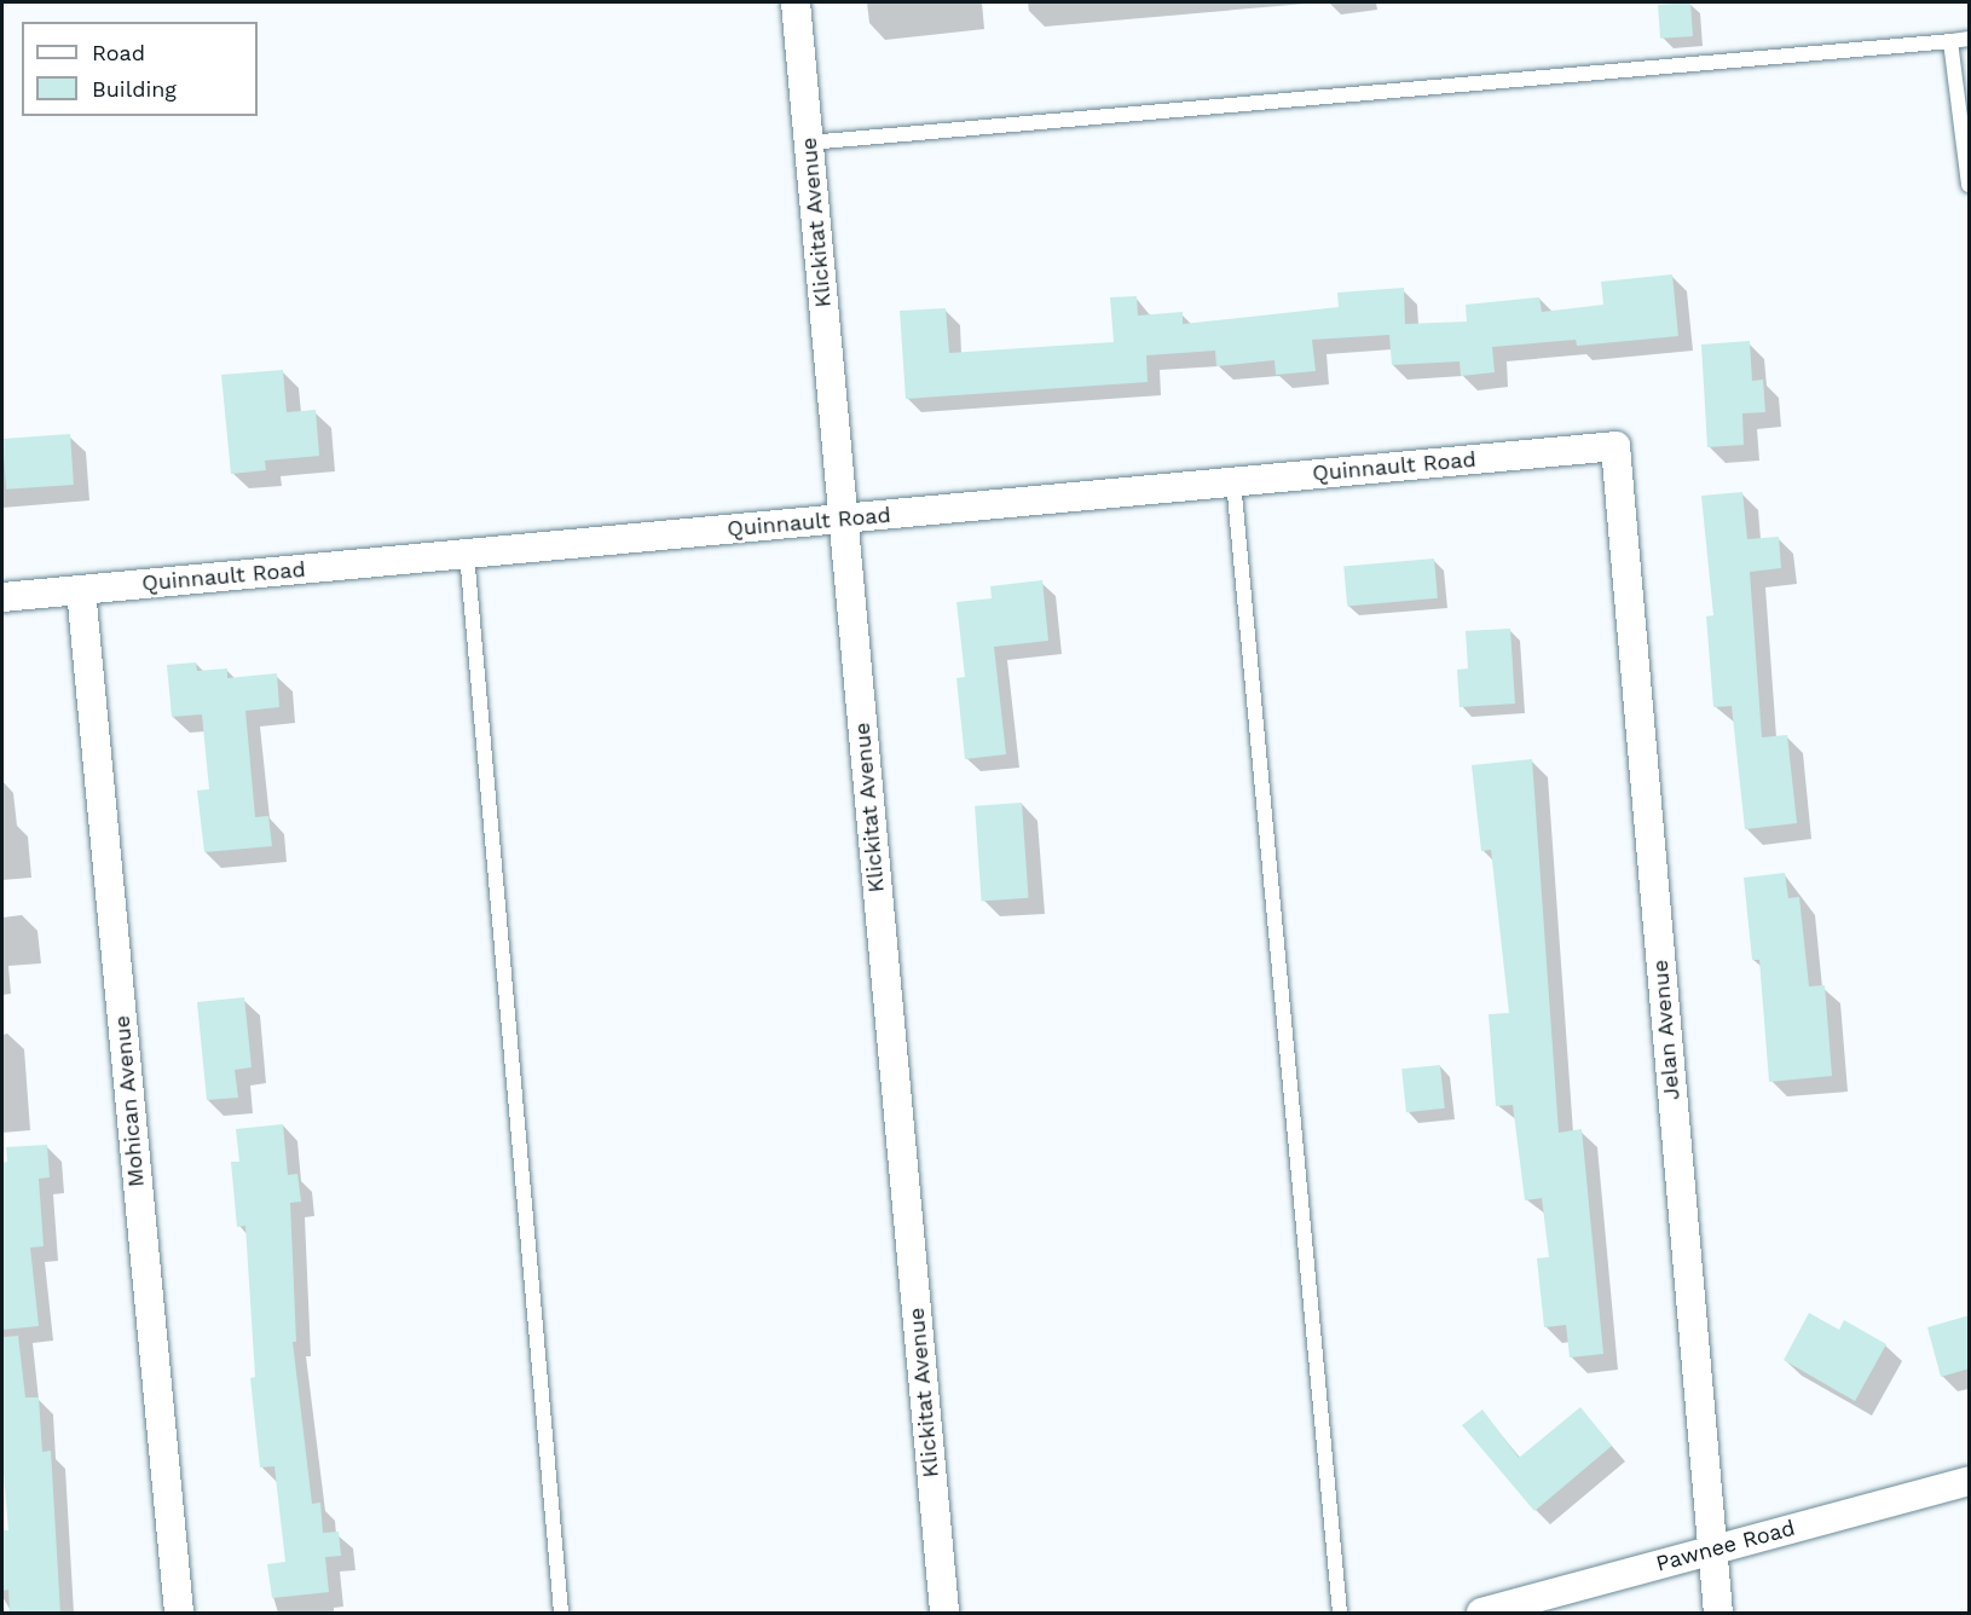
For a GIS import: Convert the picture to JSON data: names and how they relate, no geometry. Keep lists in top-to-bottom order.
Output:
{
  "streets": {
    "street": [
      "Klickitat Avenue",
      "Quinnault Road",
      "Jelan Avenue",
      "Mohican Avenue",
      "Pawnee Road"
    ]
  },
  "crossings": [
    ["Klickitat Avenue", "Quinnault Road"],
    ["Quinnault Road", "Jelan Avenue"],
    ["Quinnault Road", "Mohican Avenue"],
    ["Jelan Avenue", "Pawnee Road"]
  ],
  "legend": ["Road", "Building"]
}
